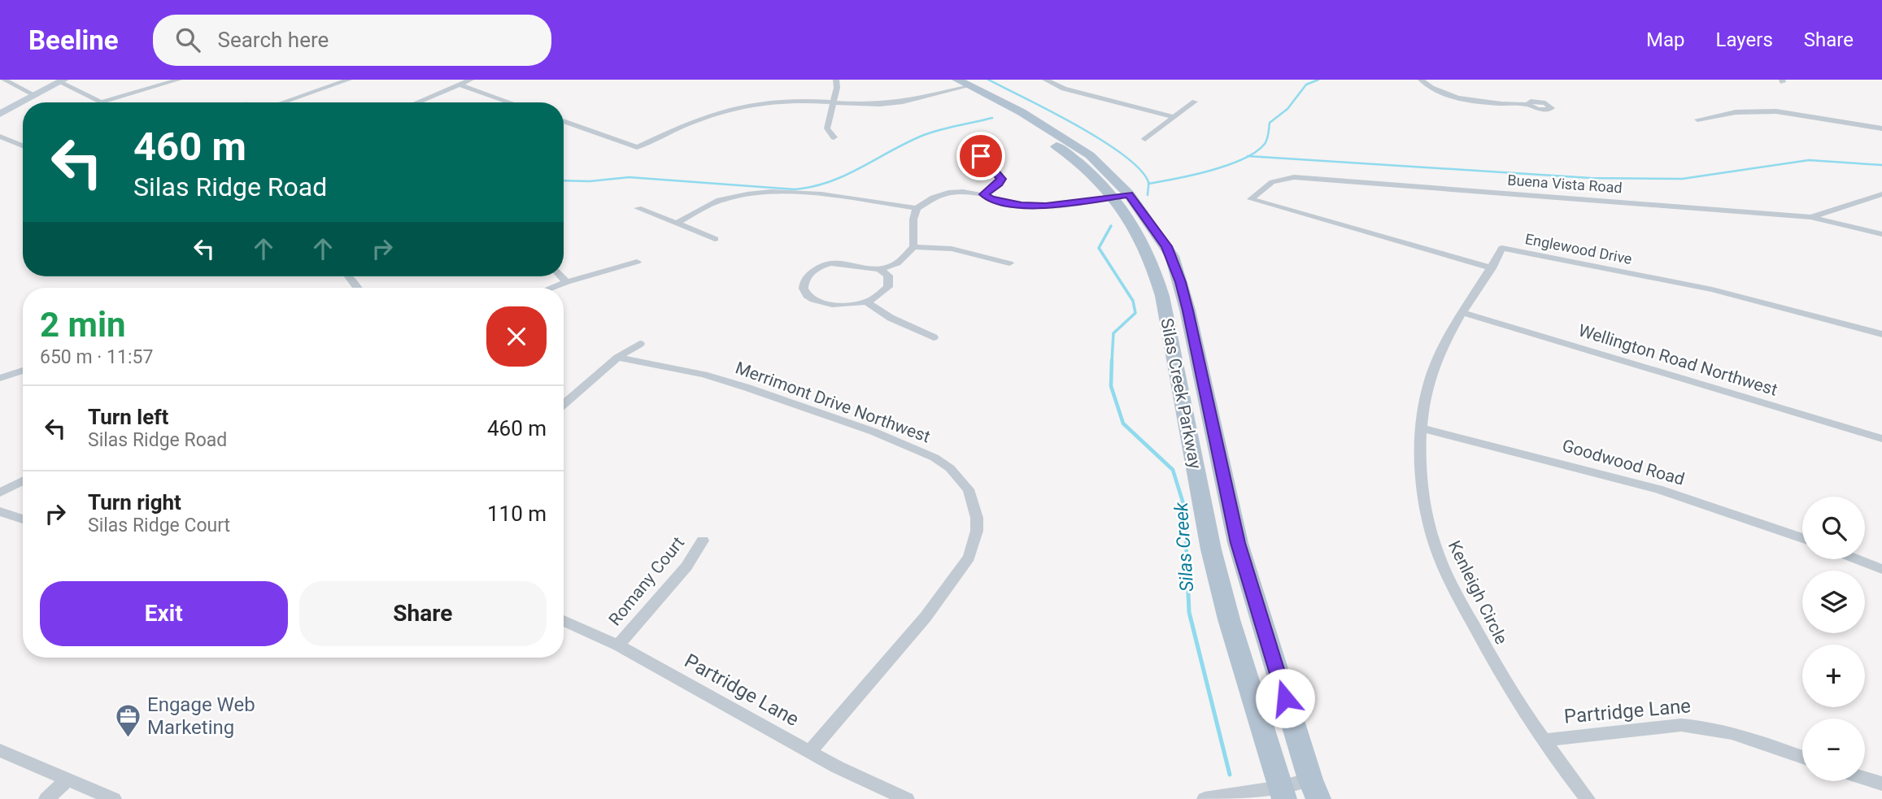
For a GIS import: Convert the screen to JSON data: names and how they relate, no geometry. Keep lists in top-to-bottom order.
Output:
{
  "streets": {
    "main road": ["Silas Creek Parkway"],
    "street": [
      "Buena Vista Road",
      "Englewood Drive",
      "Wellington Road Northwest",
      "Merrimont Drive Northwest",
      "Goodwood Road",
      "Romany Court",
      "Kenleigh Circle",
      "Partridge Lane"
    ]
  },
  "crossings": [
    ["Buena Vista Road", "Englewood Drive"],
    ["Buena Vista Road", "Kenleigh Circle"],
    ["Englewood Drive", "Kenleigh Circle"],
    ["Wellington Road Northwest", "Kenleigh Circle"],
    ["Merrimont Drive Northwest", "Partridge Lane"],
    ["Goodwood Road", "Kenleigh Circle"],
    ["Romany Court", "Partridge Lane"],
    ["Kenleigh Circle", "Partridge Lane"]
  ],
  "water": ["Silas Creek"],
  "places": {
    "office": ["Engage Web Marketing"]
  },
  "page": {
    "header": "Beeline",
    "search": "Search here",
    "nav": ["Map", "Layers", "Share"],
    "turn": ["460 m", "Silas Ridge Road"],
    "heading": ["2 min", "650 m · 11:57"],
    "list": [
      {
        "name": "Turn left",
        "note": "Silas Ridge Road",
        "value": "460 m"
      },
      {
        "name": "Turn right",
        "note": "Silas Ridge Court",
        "value": "110 m"
      }
    ],
    "map_buttons": ["+", "−"],
    "buttons": ["Exit", "Share"]
  }
}
